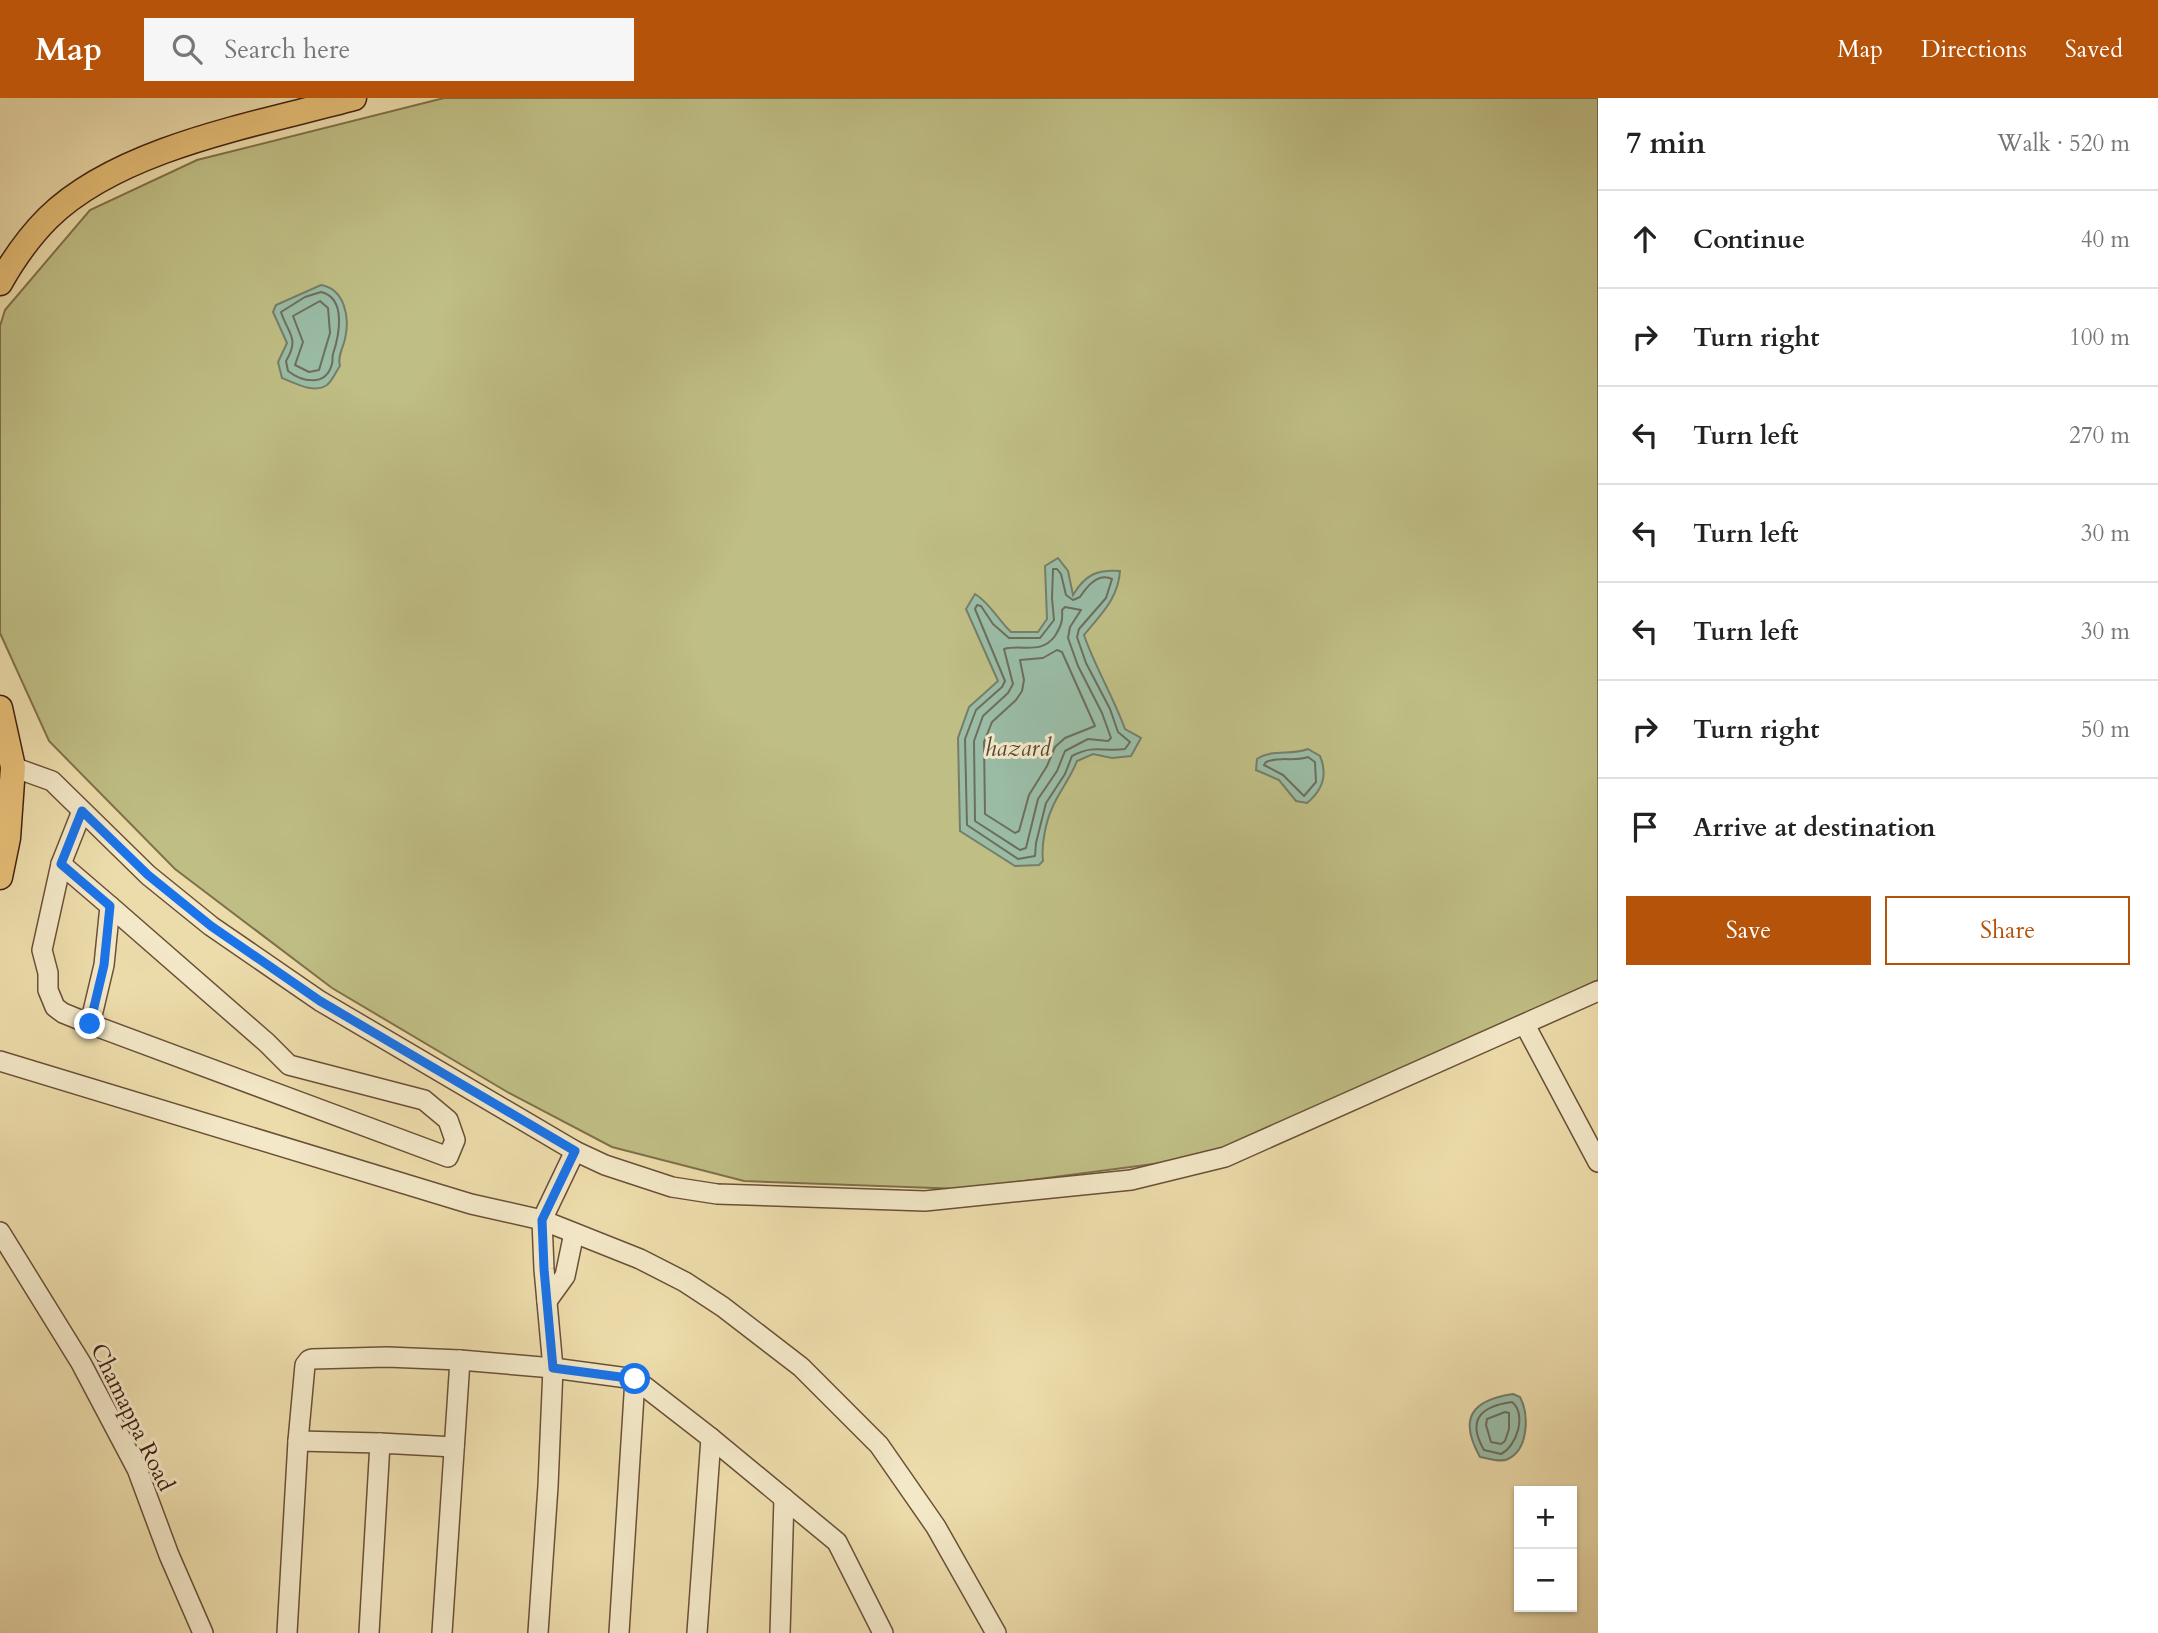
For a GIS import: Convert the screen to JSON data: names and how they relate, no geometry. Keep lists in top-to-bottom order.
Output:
{
  "streets": {
    "street": ["Chamappa Road"]
  },
  "water": ["hazard"],
  "page": {
    "header": "Map",
    "search": "Search here",
    "nav": ["Map", "Directions", "Saved"],
    "heading": ["7 min", "Walk · 520 m"],
    "list": [
      ["Continue", "40 m"],
      ["Turn right", "100 m"],
      ["Turn left", "270 m"],
      ["Turn left", "30 m"],
      ["Turn left", "30 m"],
      ["Turn right", "50 m"],
      "Arrive at destination"
    ],
    "buttons": ["Save", "Share"],
    "map_buttons": ["+", "−"]
  }
}
